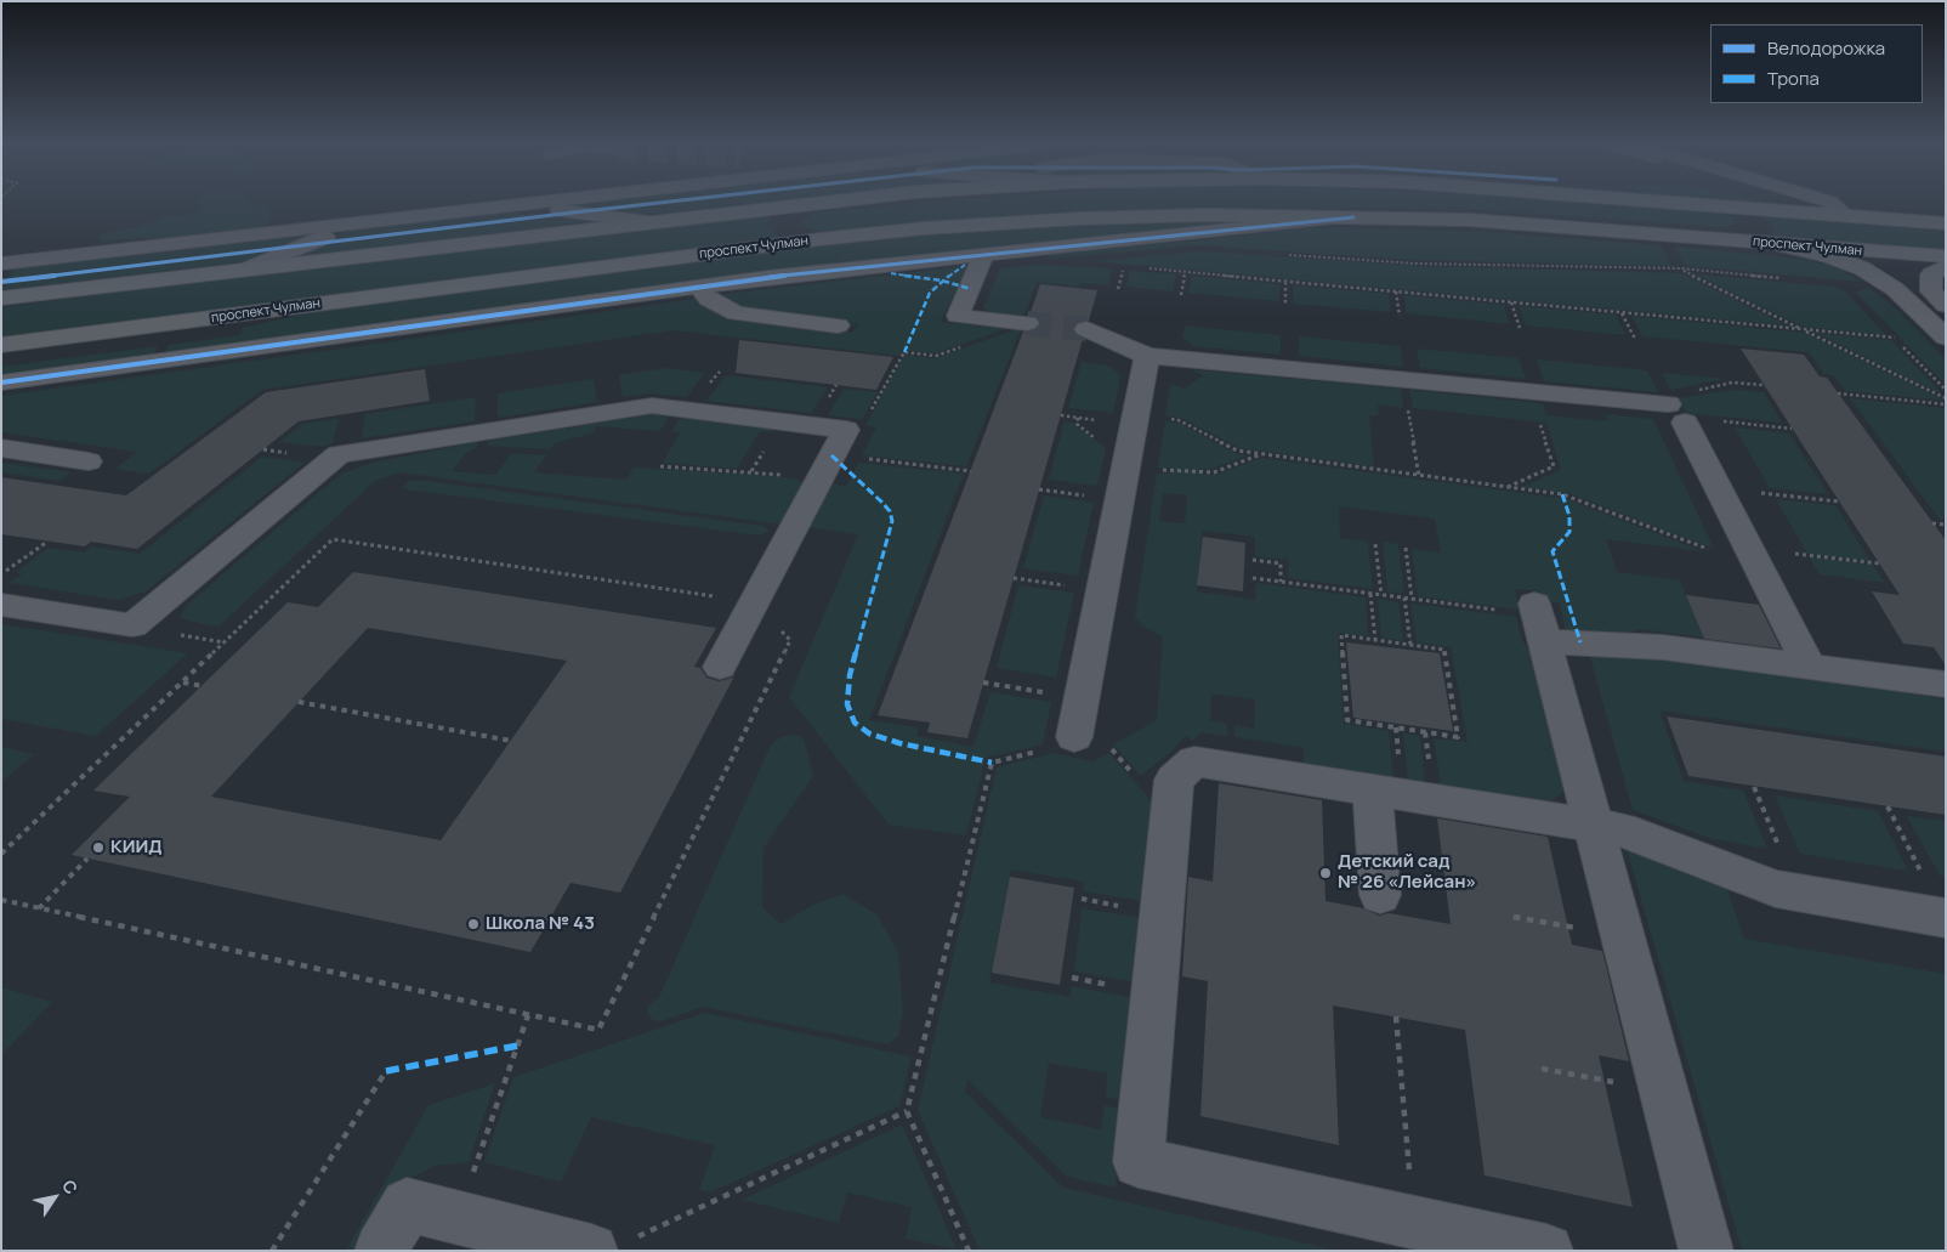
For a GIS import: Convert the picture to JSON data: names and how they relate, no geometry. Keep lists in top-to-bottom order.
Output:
{
  "streets": {
    "main road": ["проспект Чулман"]
  },
  "places": ["КИИД", "Детский сад № 26 «Лейсан»", "Школа № 43"],
  "legend": ["Велодорожка", "Тропа"],
  "north": "top right"
}
